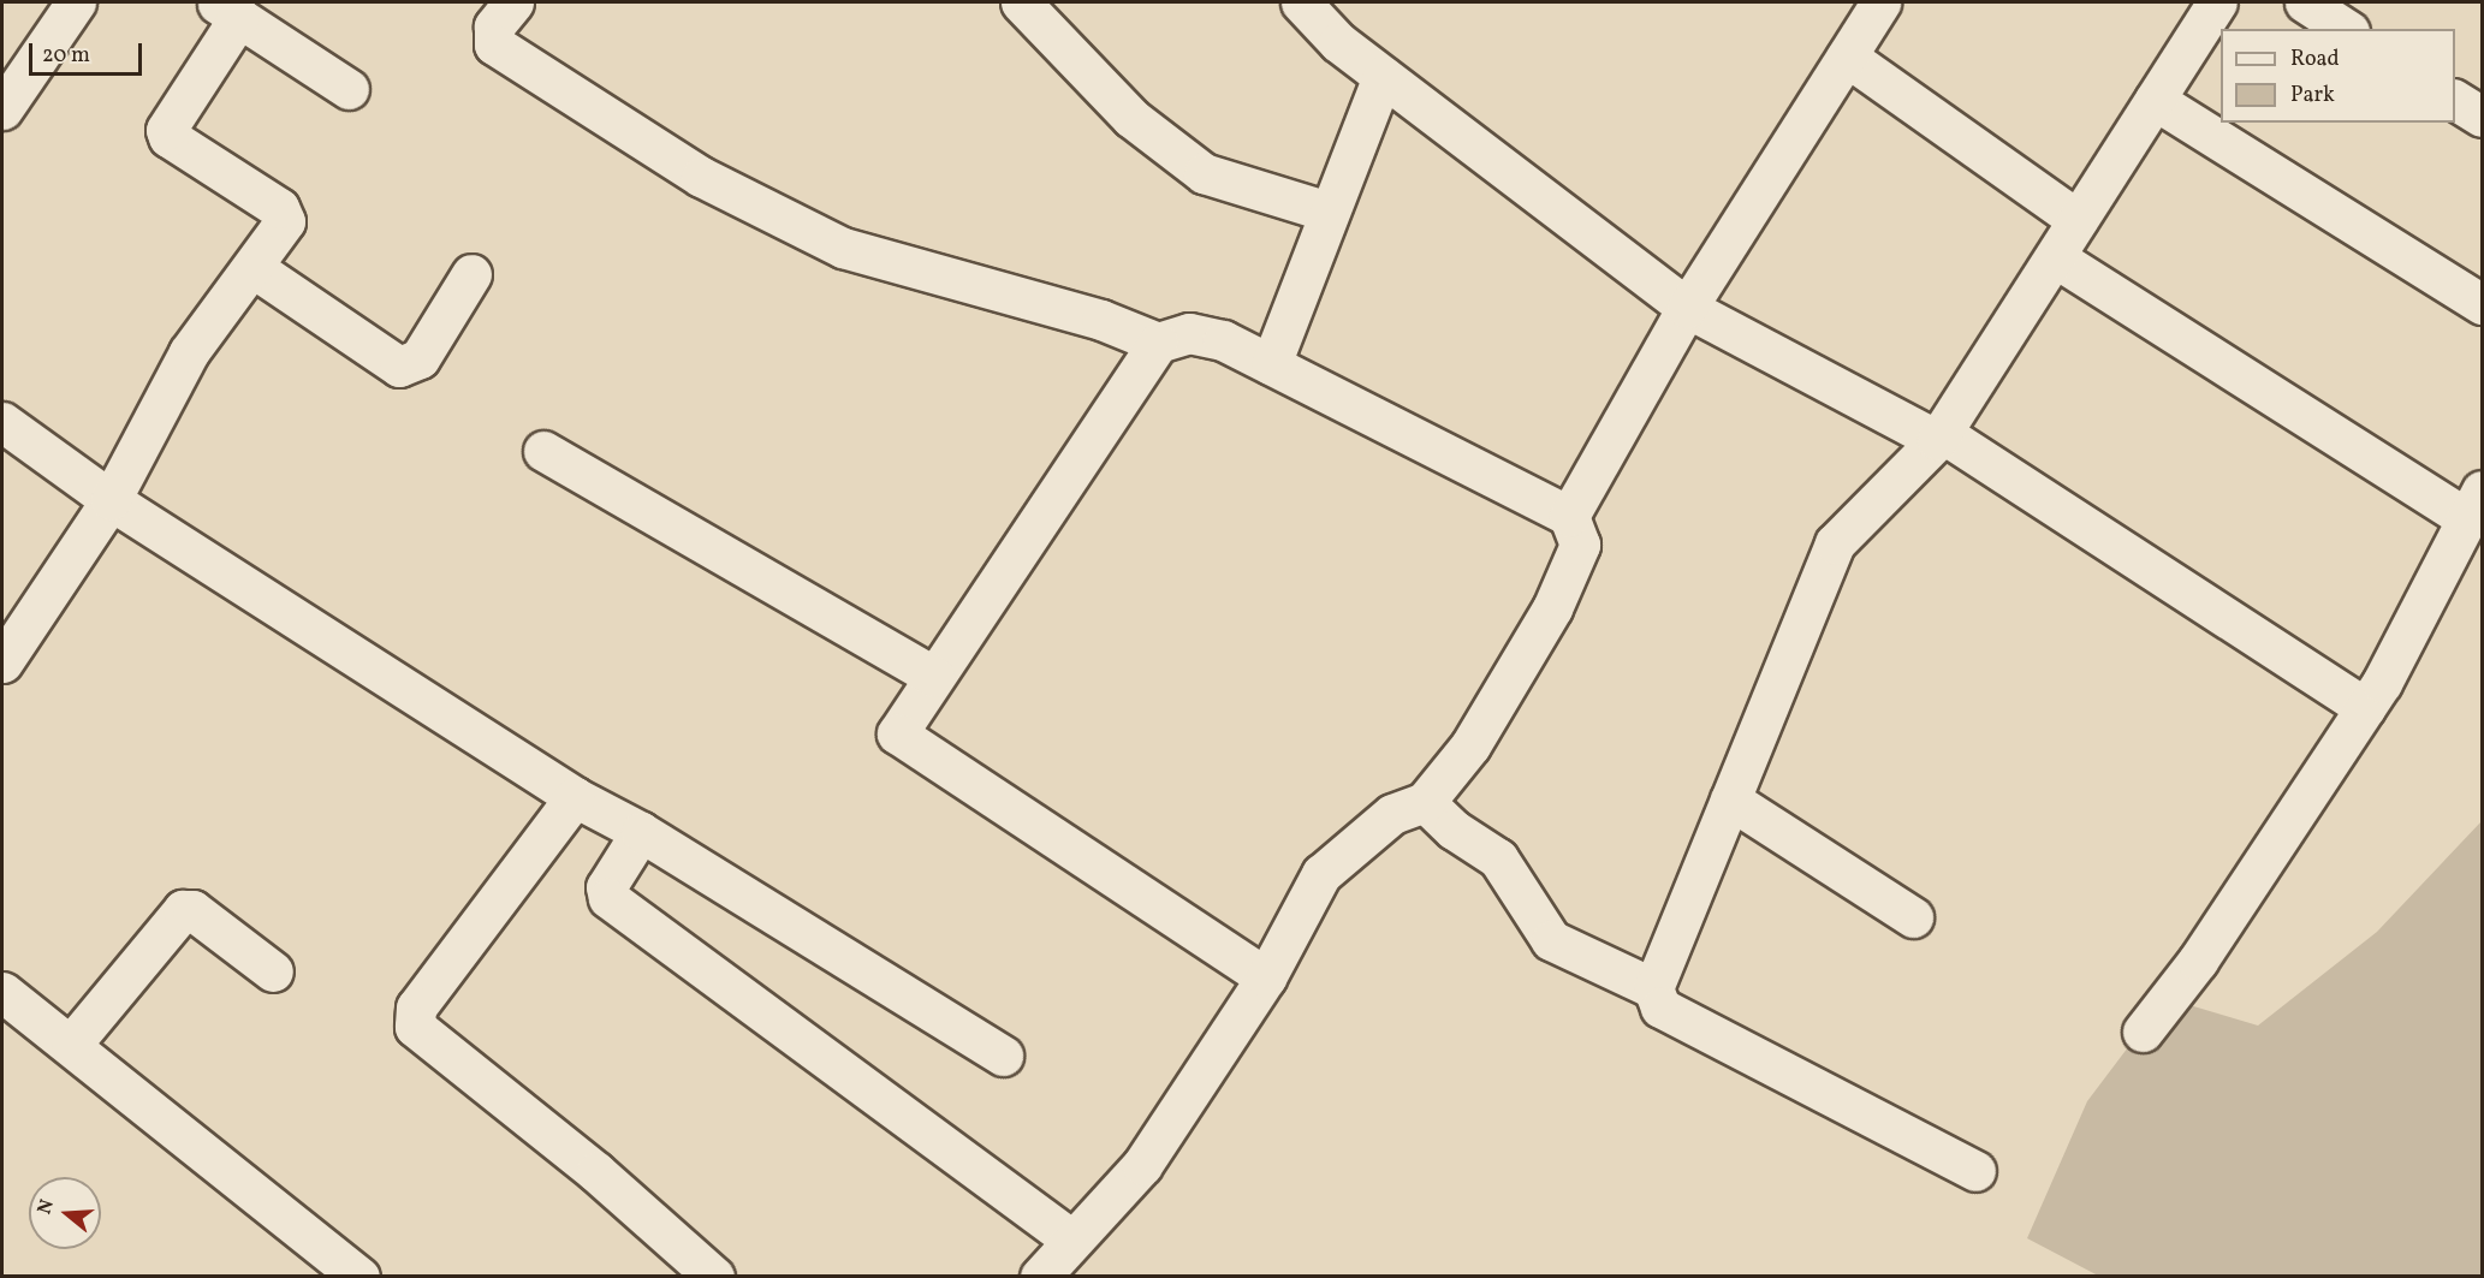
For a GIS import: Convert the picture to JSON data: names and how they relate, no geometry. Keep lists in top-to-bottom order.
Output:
{
  "legend": ["Road", "Park"],
  "scale_bar": "20 m",
  "north": "left"
}
